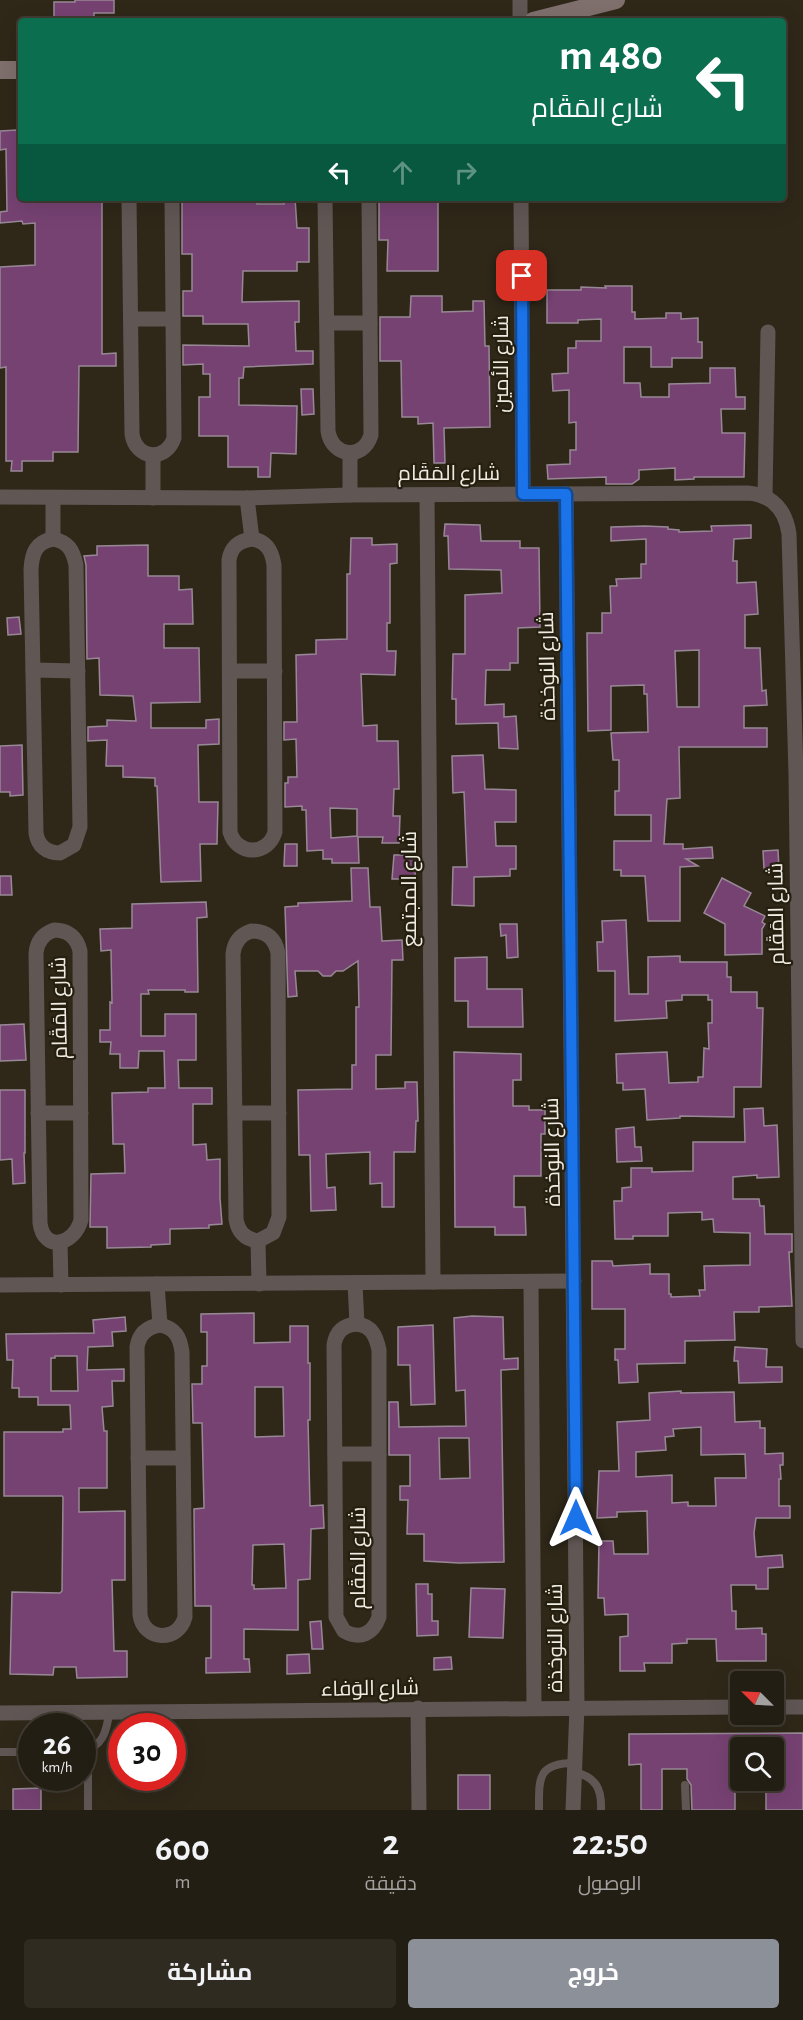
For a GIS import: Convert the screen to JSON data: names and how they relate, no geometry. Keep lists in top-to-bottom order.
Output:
{
  "streets": {
    "street": [
      "شارع الأمين",
      "شارع المَقَام",
      "شارع النوخذة",
      "شارع المجتمع",
      "شارع الوَفاء"
    ]
  },
  "crossings": [
    ["شارع الأمين", "شارع المَقَام"],
    ["شارع المَقَام", "شارع النوخذة"],
    ["شارع المَقَام", "شارع المجتمع"],
    ["شارع النوخذة", "شارع الوَفاء"]
  ],
  "north": "top left",
  "page": {
    "turn": ["480 m", "شارع المَقَام"],
    "speed": "26 km/h",
    "limit": "30",
    "eta": [
      "22:50",
      "الوصول",
      "2",
      "دقيقة",
      "600",
      "m"
    ],
    "buttons": ["خروج", "مشاركة"]
  }
}
